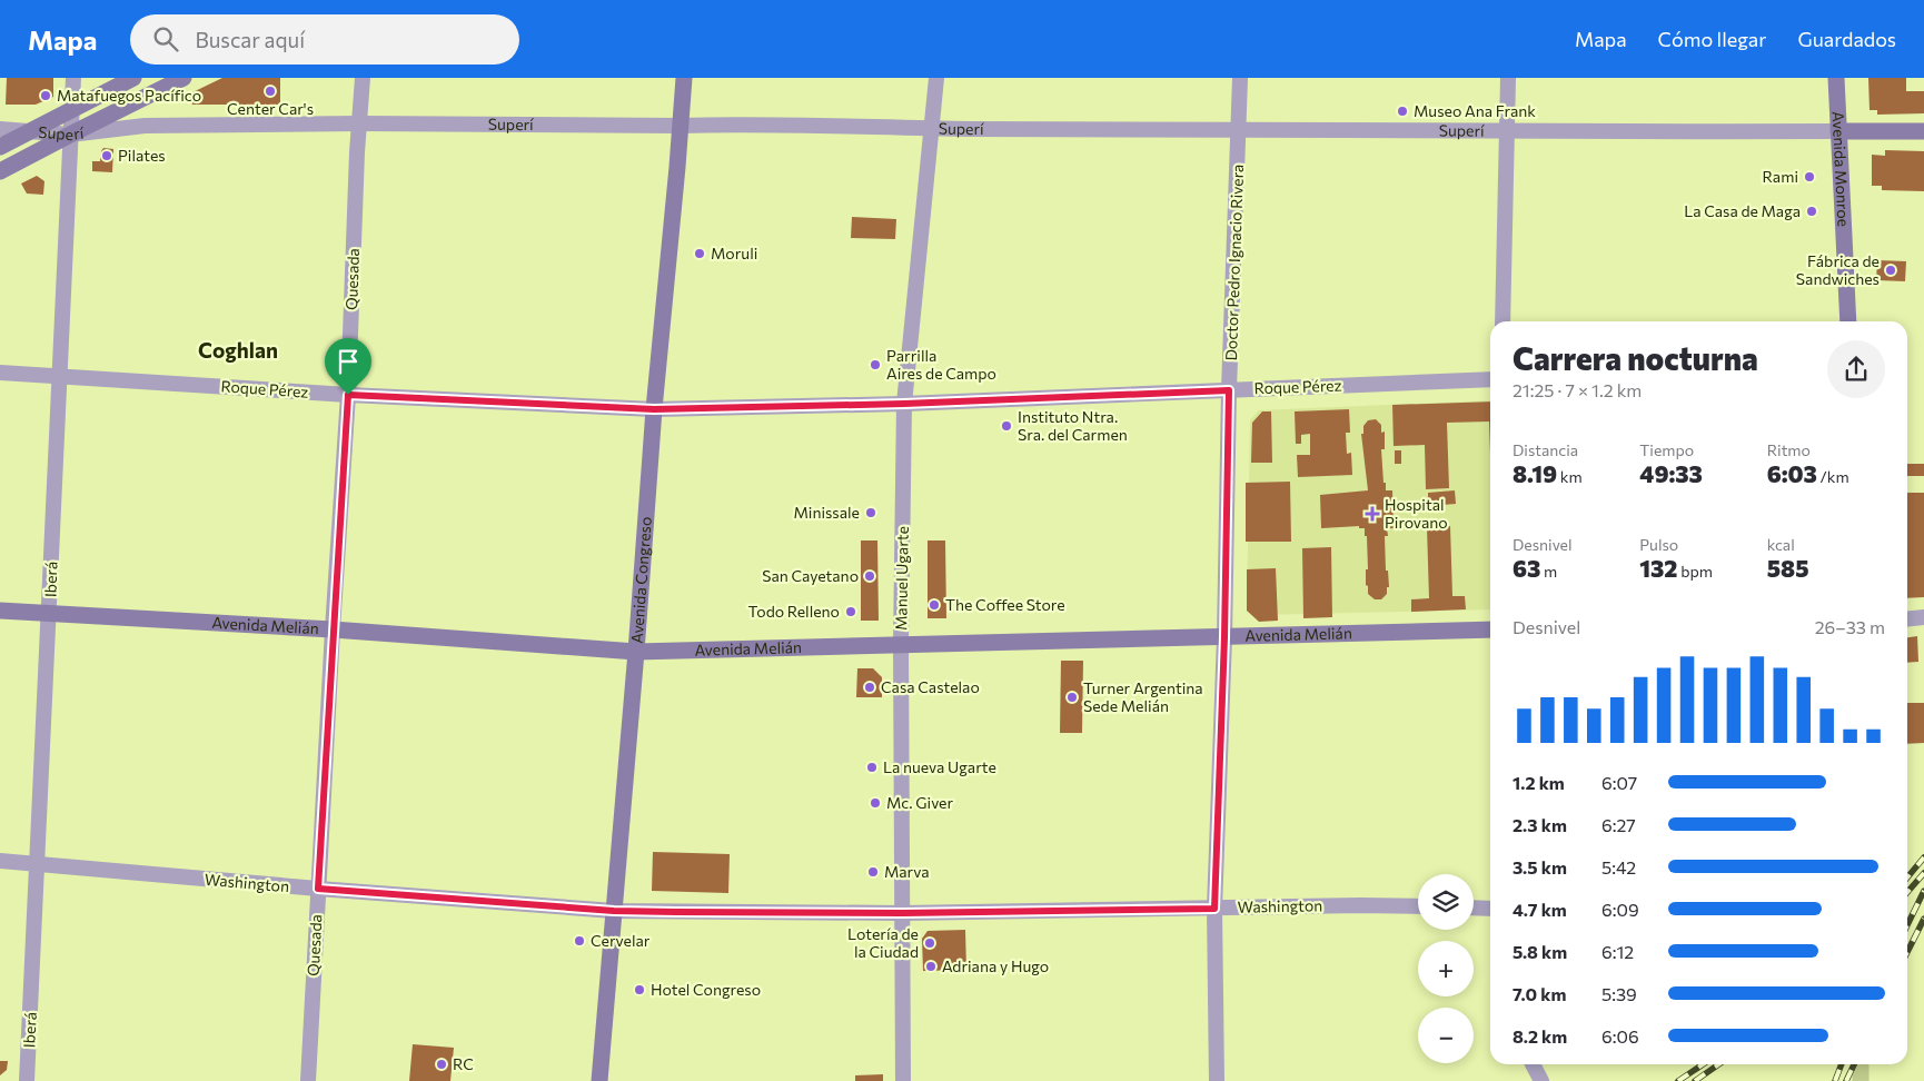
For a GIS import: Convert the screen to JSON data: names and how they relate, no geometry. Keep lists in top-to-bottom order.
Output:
{
  "streets": {
    "main road": [
      "Superí",
      "Avenida Monroe",
      "Avenida Congreso",
      "Avenida Melián"
    ],
    "street": [
      "Doctor Pedro Ignacio Rivera",
      "Quesada",
      "Roque Pérez",
      "Manuel Ugarte",
      "Iberá",
      "Washington"
    ]
  },
  "crossings": [
    ["Superí", "Avenida Monroe"],
    ["Superí", "Doctor Pedro Ignacio Rivera"],
    ["Superí", "Quesada"],
    ["Superí", "Manuel Ugarte"],
    ["Superí", "Iberá"],
    ["Superí", "Avenida Congreso"],
    ["Doctor Pedro Ignacio Rivera", "Roque Pérez"],
    ["Doctor Pedro Ignacio Rivera", "Avenida Melián"],
    ["Doctor Pedro Ignacio Rivera", "Washington"],
    ["Quesada", "Roque Pérez"],
    ["Quesada", "Avenida Melián"],
    ["Quesada", "Washington"],
    ["Roque Pérez", "Manuel Ugarte"],
    ["Roque Pérez", "Iberá"],
    ["Roque Pérez", "Avenida Congreso"],
    ["Manuel Ugarte", "Avenida Melián"],
    ["Manuel Ugarte", "Washington"],
    ["Iberá", "Avenida Melián"],
    ["Iberá", "Washington"],
    ["Avenida Congreso", "Avenida Melián"],
    ["Avenida Congreso", "Washington"]
  ],
  "districts": ["Coghlan"],
  "places": {
    "other": [
      "Center Car's",
      "Matafuegos Pacífico",
      "Museo Ana Frank",
      "Pilates",
      "Rami",
      "La Casa de Maga",
      "Moruli",
      "Fábrica de Sandwiches",
      "Parrilla Aires de Campo",
      "Instituto Ntra. Sra. del Carmen",
      "Minissale",
      "San Cayetano",
      "The Coffee Store",
      "Todo Relleno",
      "Casa Castelao",
      "Turner Argentina Sede Melián",
      "La nueva Ugarte",
      "Mc. Giver",
      "Marva",
      "Cervelar",
      "Lotería de la Ciudad",
      "Adriana y Hugo",
      "Hotel Congreso",
      "RC"
    ],
    "health": ["Hospital Pirovano"]
  },
  "page": {
    "header": "Mapa",
    "search": "Buscar aquí",
    "nav": ["Mapa", "Cómo llegar", "Guardados"],
    "heading": ["Carrera nocturna", "21:25 · 7 × 1.2 km"],
    "stats": [
      ["Distancia", "8.19 km"],
      ["Tiempo", "49:33"],
      ["Ritmo", "6:03 /km"],
      ["Desnivel", "63 m"],
      ["Pulso", "132 bpm"],
      ["kcal", "585"]
    ],
    "chart": ["Desnivel", "26–33 m"],
    "list": [
      {
        "name": "1.2 km",
        "note": "6:07"
      },
      {
        "name": "2.3 km",
        "note": "6:27"
      },
      {
        "name": "3.5 km",
        "note": "5:42"
      },
      {
        "name": "4.7 km",
        "note": "6:09"
      },
      {
        "name": "5.8 km",
        "note": "6:12"
      },
      {
        "name": "7.0 km",
        "note": "5:39"
      },
      {
        "name": "8.2 km",
        "note": "6:06"
      }
    ],
    "map_buttons": ["+", "−"]
  }
}
